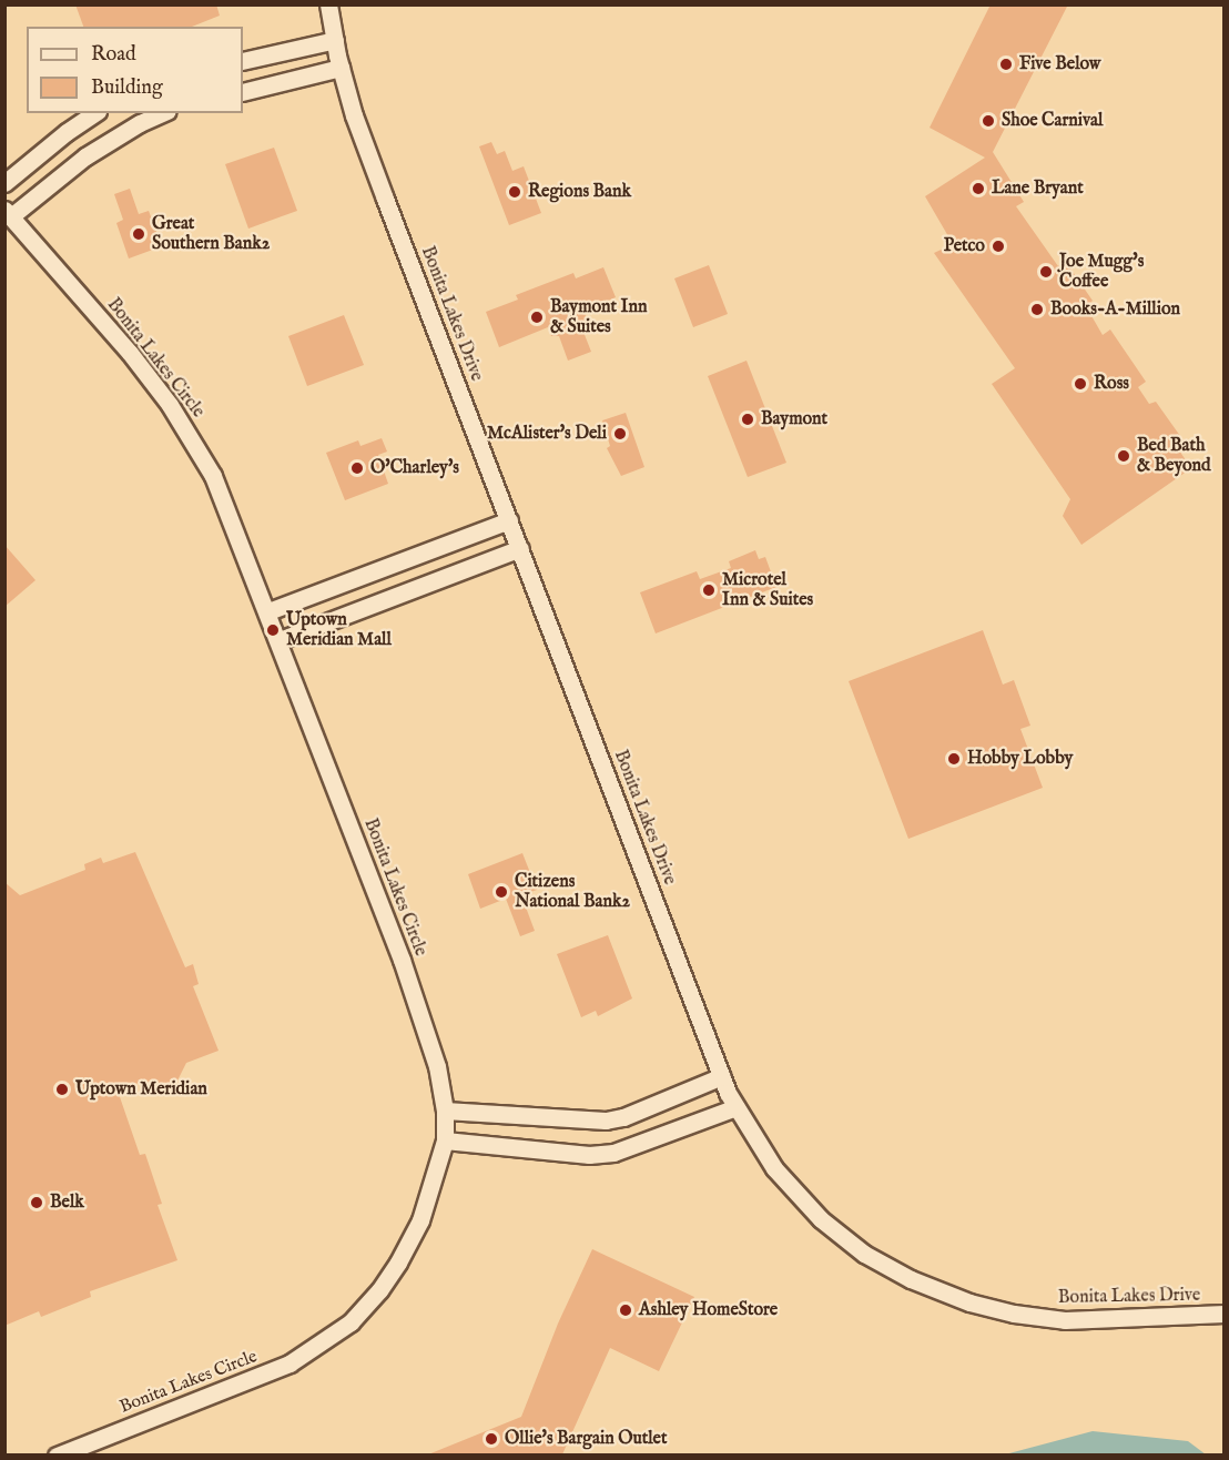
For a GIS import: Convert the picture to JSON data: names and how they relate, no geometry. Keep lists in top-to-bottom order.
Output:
{
  "streets": {
    "street": ["Bonita Lakes Drive", "Bonita Lakes Circle"]
  },
  "places": [
    "Five Below",
    "Shoe Carnival",
    "Lane Bryant",
    "Regions Bank",
    "Great Southern Bank2",
    "Petco",
    "Joe Mugg's Coffee",
    "Books-A-Million",
    "Baymont Inn & Suites",
    "Ross",
    "Baymont",
    "McAlister's Deli",
    "Bed Bath & Beyond",
    "O'Charley's",
    "Microtel Inn & Suites",
    "Uptown Meridian Mall",
    "Hobby Lobby",
    "Citizens National Bank2",
    "Uptown Meridian",
    "Belk",
    "Ashley HomeStore",
    "Ollie's Bargain Outlet"
  ],
  "legend": ["Road", "Building"]
}
